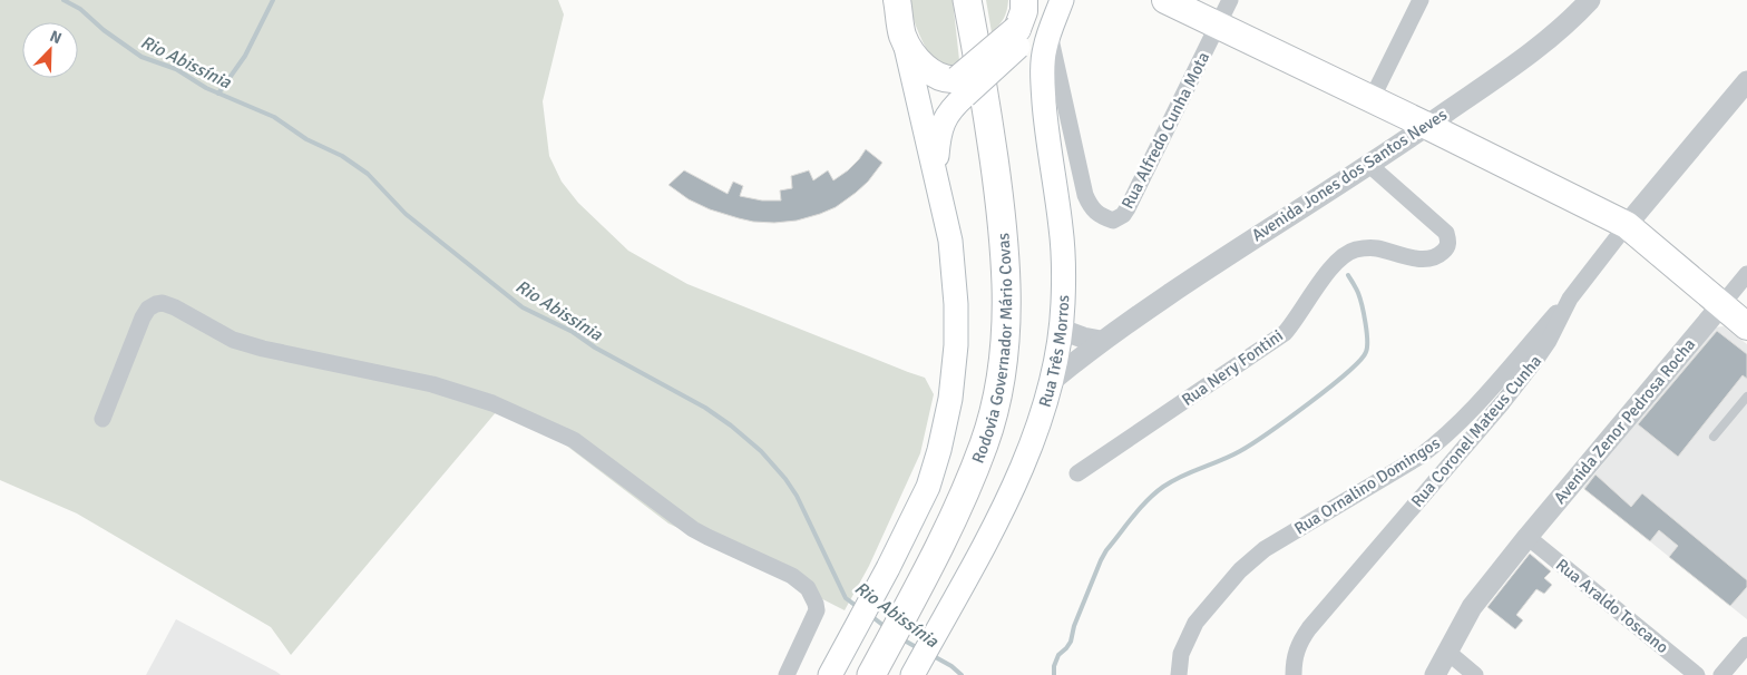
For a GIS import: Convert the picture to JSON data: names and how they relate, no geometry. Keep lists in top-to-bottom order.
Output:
{
  "streets": {
    "highway": ["Rodovia Governador Mário Covas"],
    "main road": ["Rua Três Morros"],
    "street": [
      "Rua Alfredo Cunha Mota",
      "Avenida Jones dos Santos Neves",
      "Rua Nery Fontini",
      "Avenida Zenor Pedrosa Rocha",
      "Rua Coronel Mateus Cunha",
      "Rua Ornalino Domingos",
      "Rua Araldo Toscano"
    ]
  },
  "crossings": [
    ["Rua Alfredo Cunha Mota", "Rua Três Morros"],
    ["Avenida Jones dos Santos Neves", "Rua Três Morros"],
    ["Avenida Jones dos Santos Neves", "Rua Nery Fontini"],
    ["Avenida Zenor Pedrosa Rocha", "Rua Araldo Toscano"],
    ["Rua Coronel Mateus Cunha", "Rua Ornalino Domingos"]
  ],
  "water": ["Rio Abissínia"],
  "north": "top right"
}
